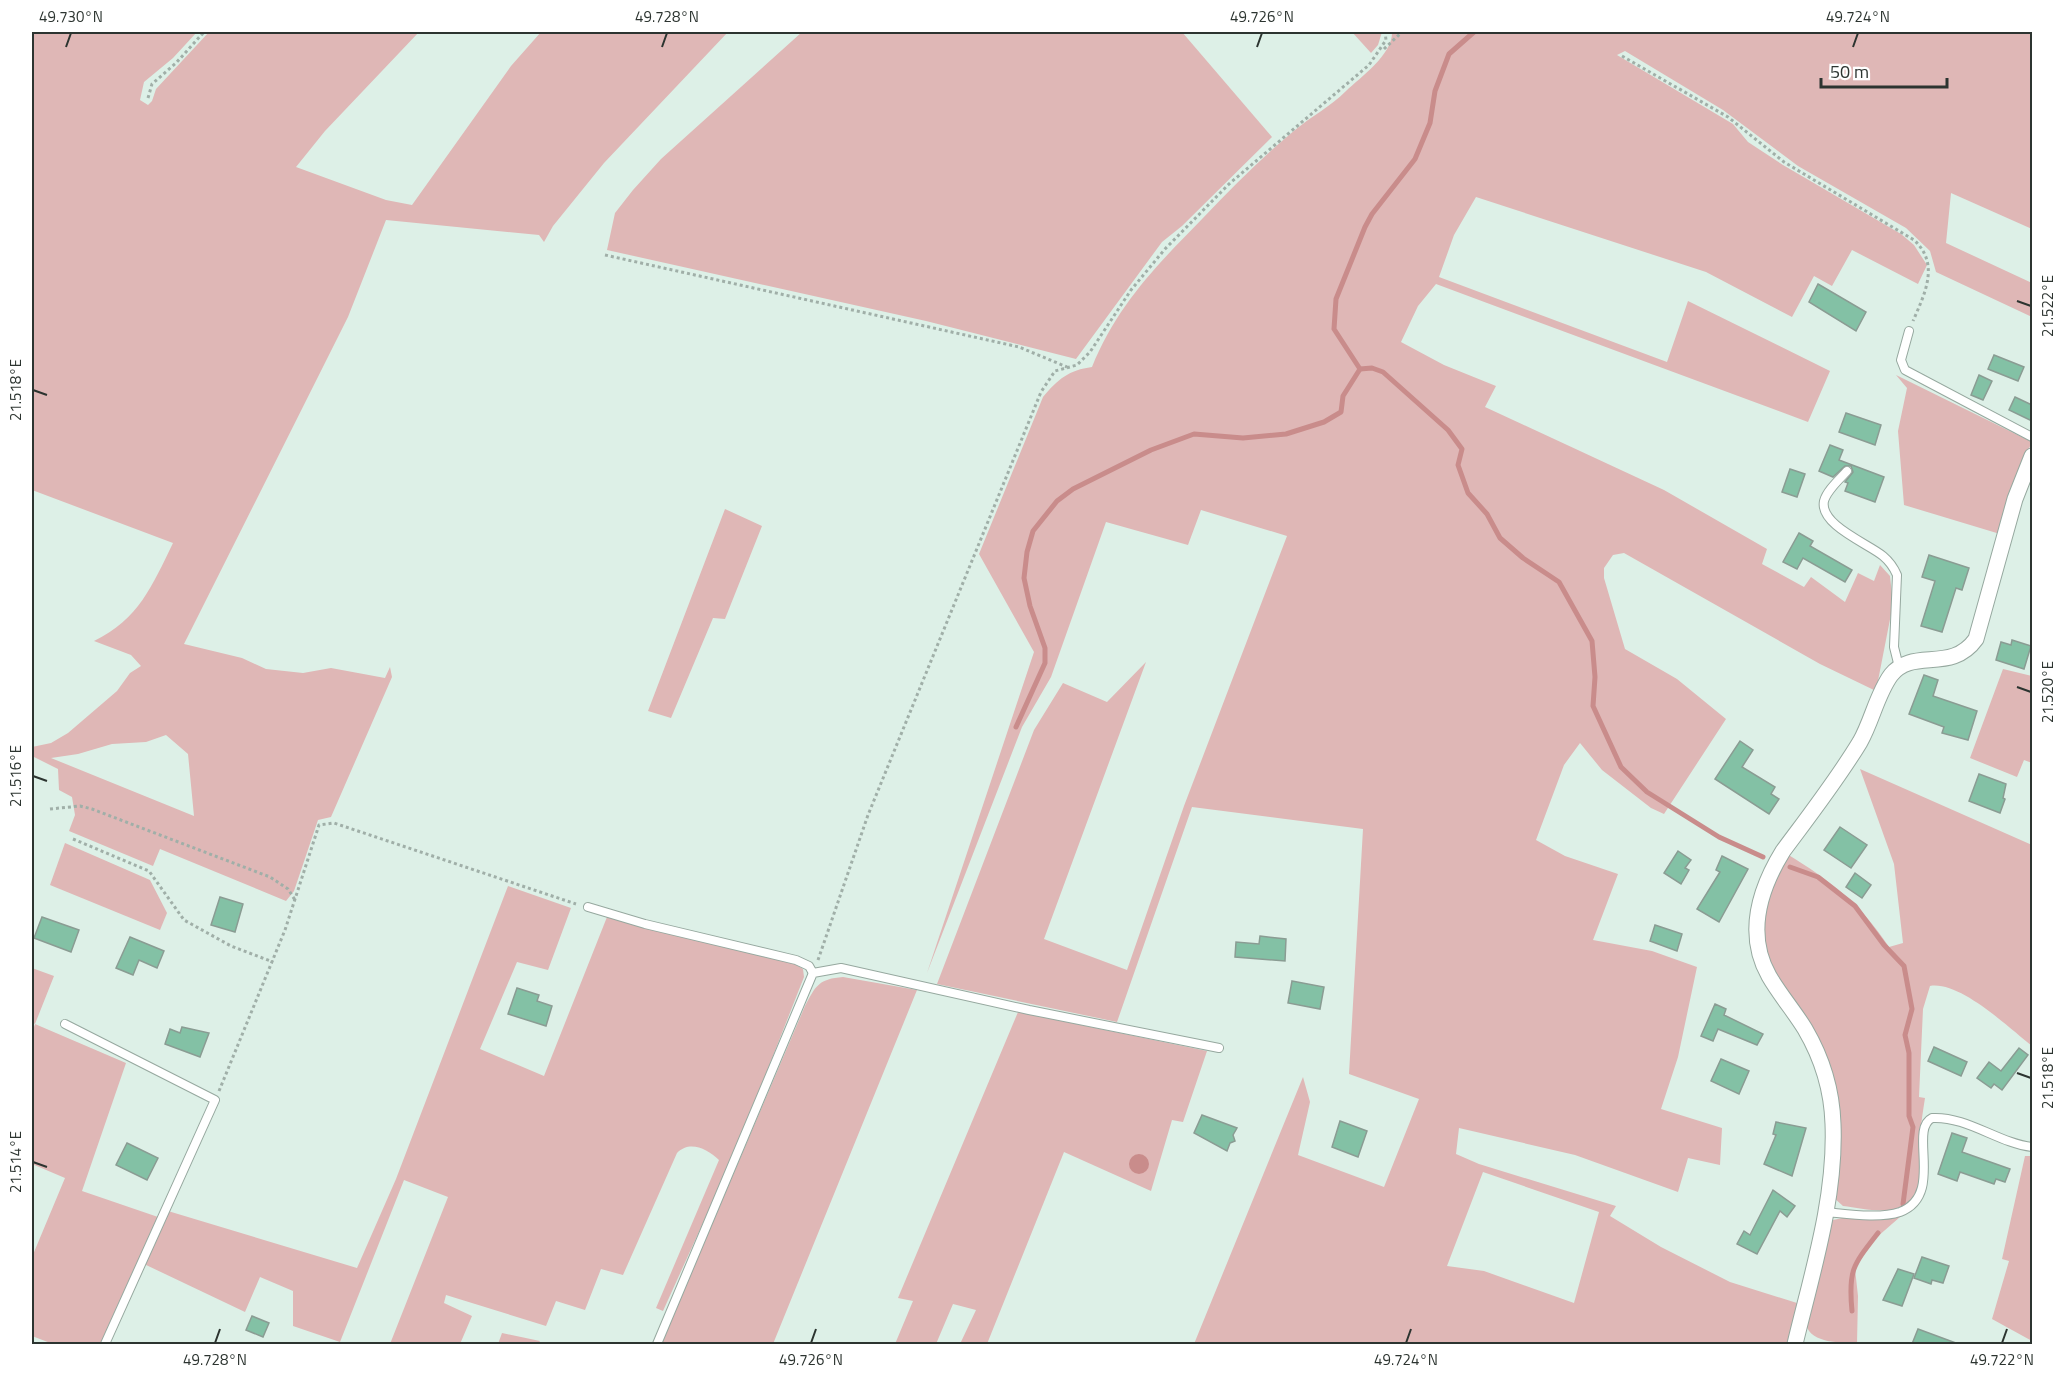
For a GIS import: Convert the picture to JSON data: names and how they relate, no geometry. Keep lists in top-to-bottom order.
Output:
{
  "scale_bar": "50 m",
  "coordinates": [
    "49.730°N",
    "49.728°N",
    "49.726°N",
    "49.724°N",
    "21.522°E",
    "21.518°E",
    "21.520°E",
    "21.516°E",
    "21.514°E",
    "49.722°N"
  ]
}
